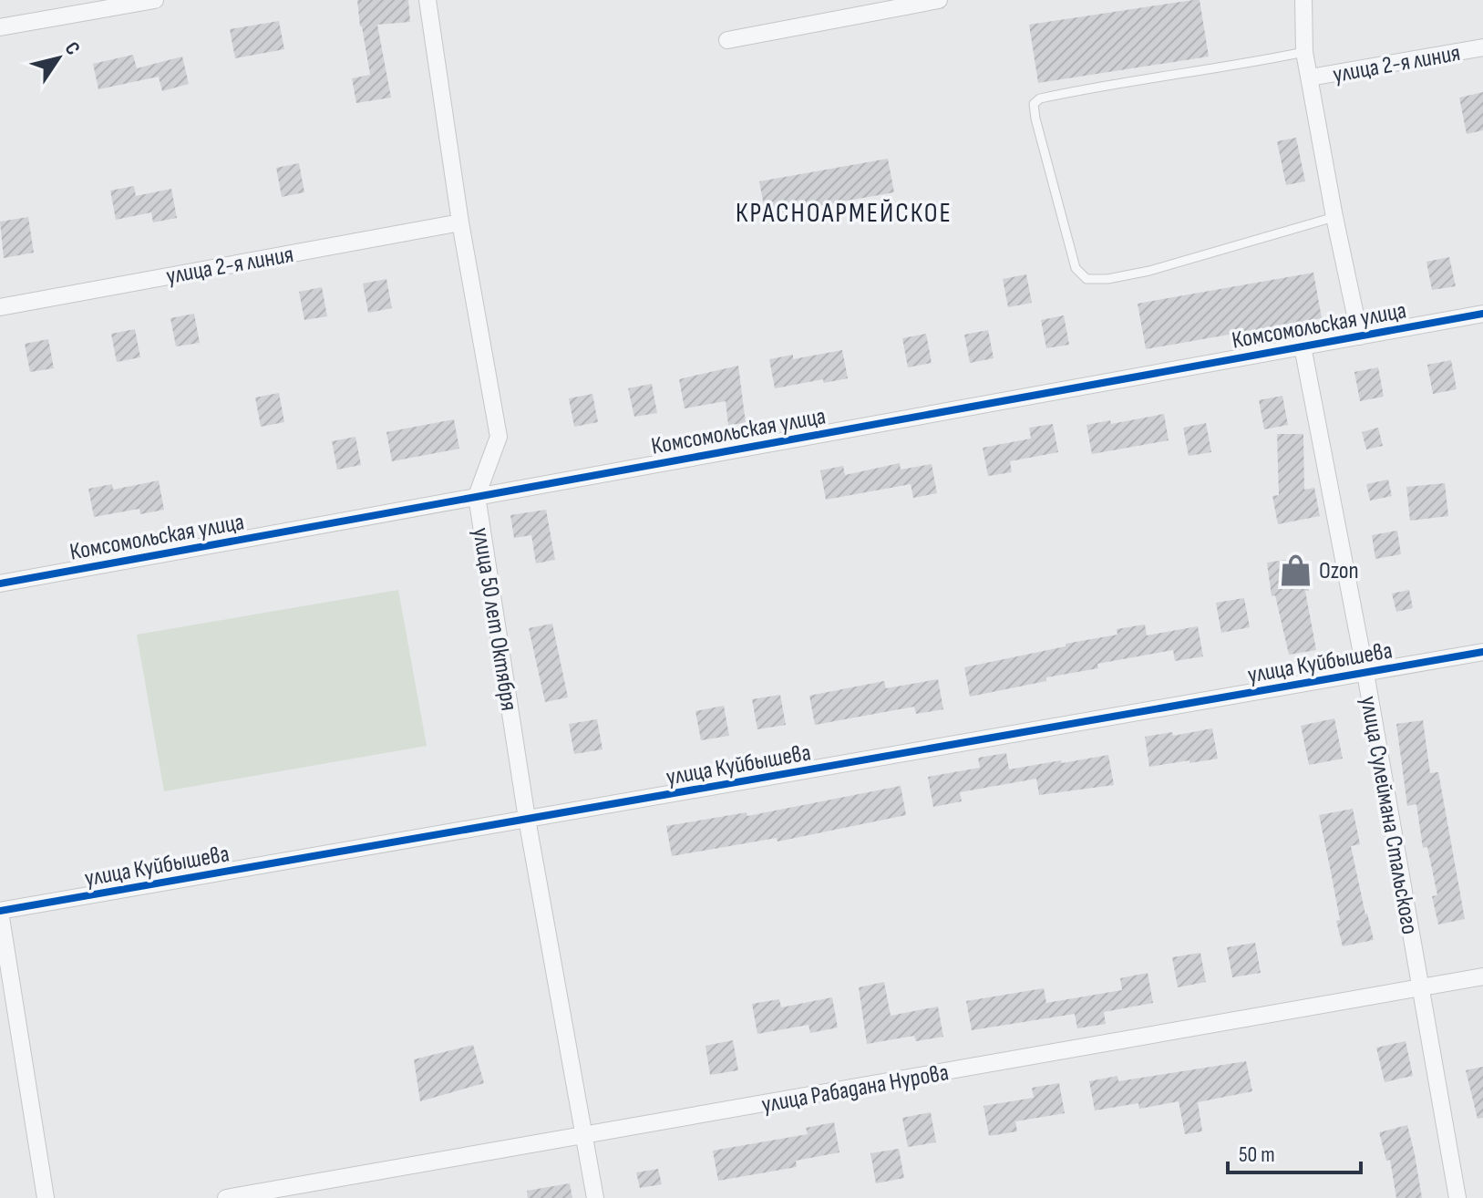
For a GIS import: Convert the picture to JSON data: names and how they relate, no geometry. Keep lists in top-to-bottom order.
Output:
{
  "streets": {
    "street": [
      "улица 2-я линия",
      "Комсомольская улица",
      "улица 50 лет Октября",
      "улица Куйбышева",
      "улица Сулеймана Стальского",
      "улица Рабадана Нурова"
    ]
  },
  "crossings": [
    ["улица 2-я линия", "улица 50 лет Октября"],
    ["Комсомольская улица", "улица 50 лет Октября"],
    ["Комсомольская улица", "улица Сулеймана Стальского"],
    ["улица 50 лет Октября", "улица Куйбышева"],
    ["улица 50 лет Октября", "улица Рабадана Нурова"],
    ["улица Куйбышева", "улица Сулеймана Стальского"],
    ["улица Сулеймана Стальского", "улица Рабадана Нурова"]
  ],
  "districts": ["КРАСНОАРМЕЙСКОЕ"],
  "places": {
    "shop": ["Ozon"]
  },
  "scale_bar": "50 m",
  "north": "top right"
}
